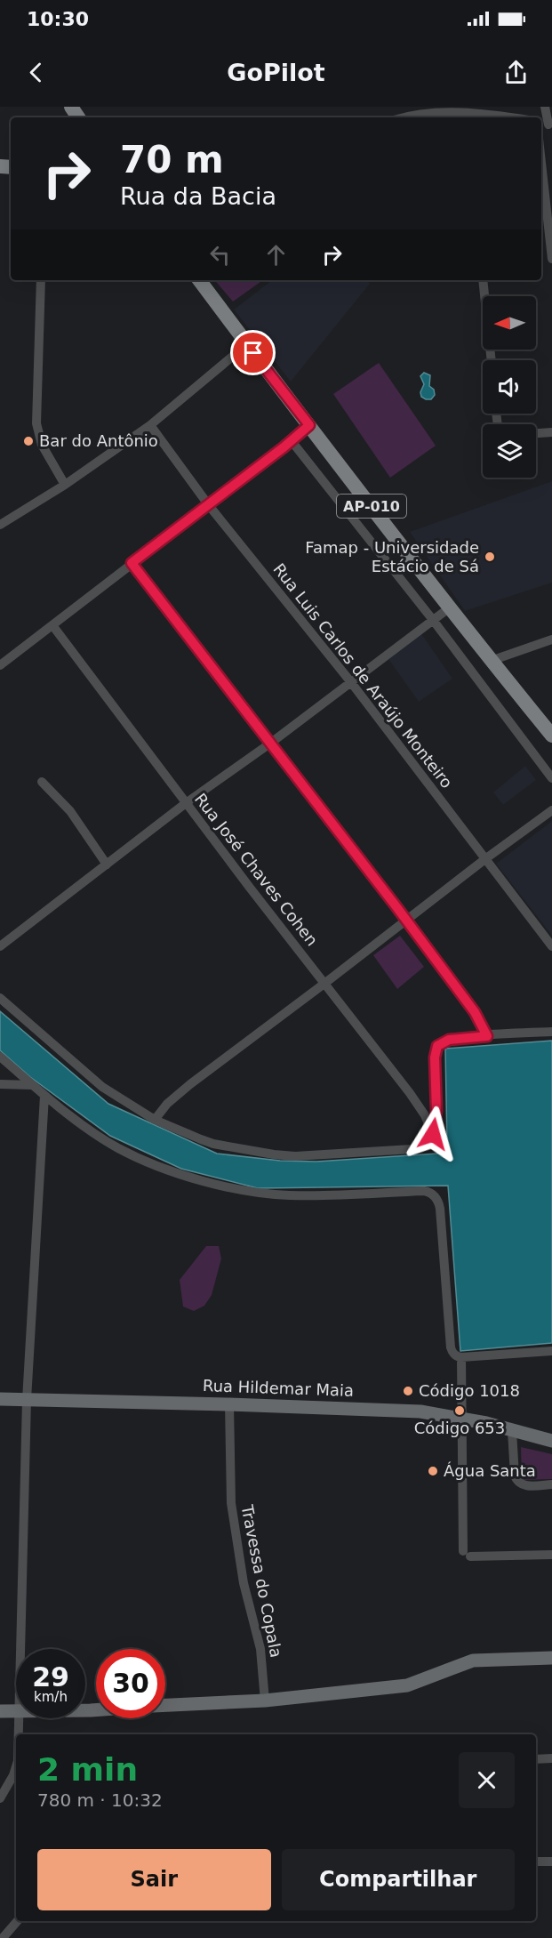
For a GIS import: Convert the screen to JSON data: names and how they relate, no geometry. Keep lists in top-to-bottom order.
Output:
{
  "streets": {
    "main road": ["AP-010", "Rua Hildemar Maia"],
    "street": ["Rua Luis Carlos de Araújo Monteiro", "Rua José Chaves Cohen", "Travessa do Copala"]
  },
  "crossings": [
    ["Rua Hildemar Maia", "Travessa do Copala"]
  ],
  "places": [
    "Bar do Antônio",
    "Famap - Universidade Estácio de Sá",
    "Código 1018",
    "Código 653",
    "Água Santa"
  ],
  "north": "left",
  "page": {
    "status": "10:30",
    "header": "GoPilot",
    "turn": ["70 m", "Rua da Bacia"],
    "speed": "29 km/h",
    "limit": "30",
    "heading": ["2 min", "780 m · 10:32"],
    "buttons": ["Sair", "Compartilhar"]
  }
}
